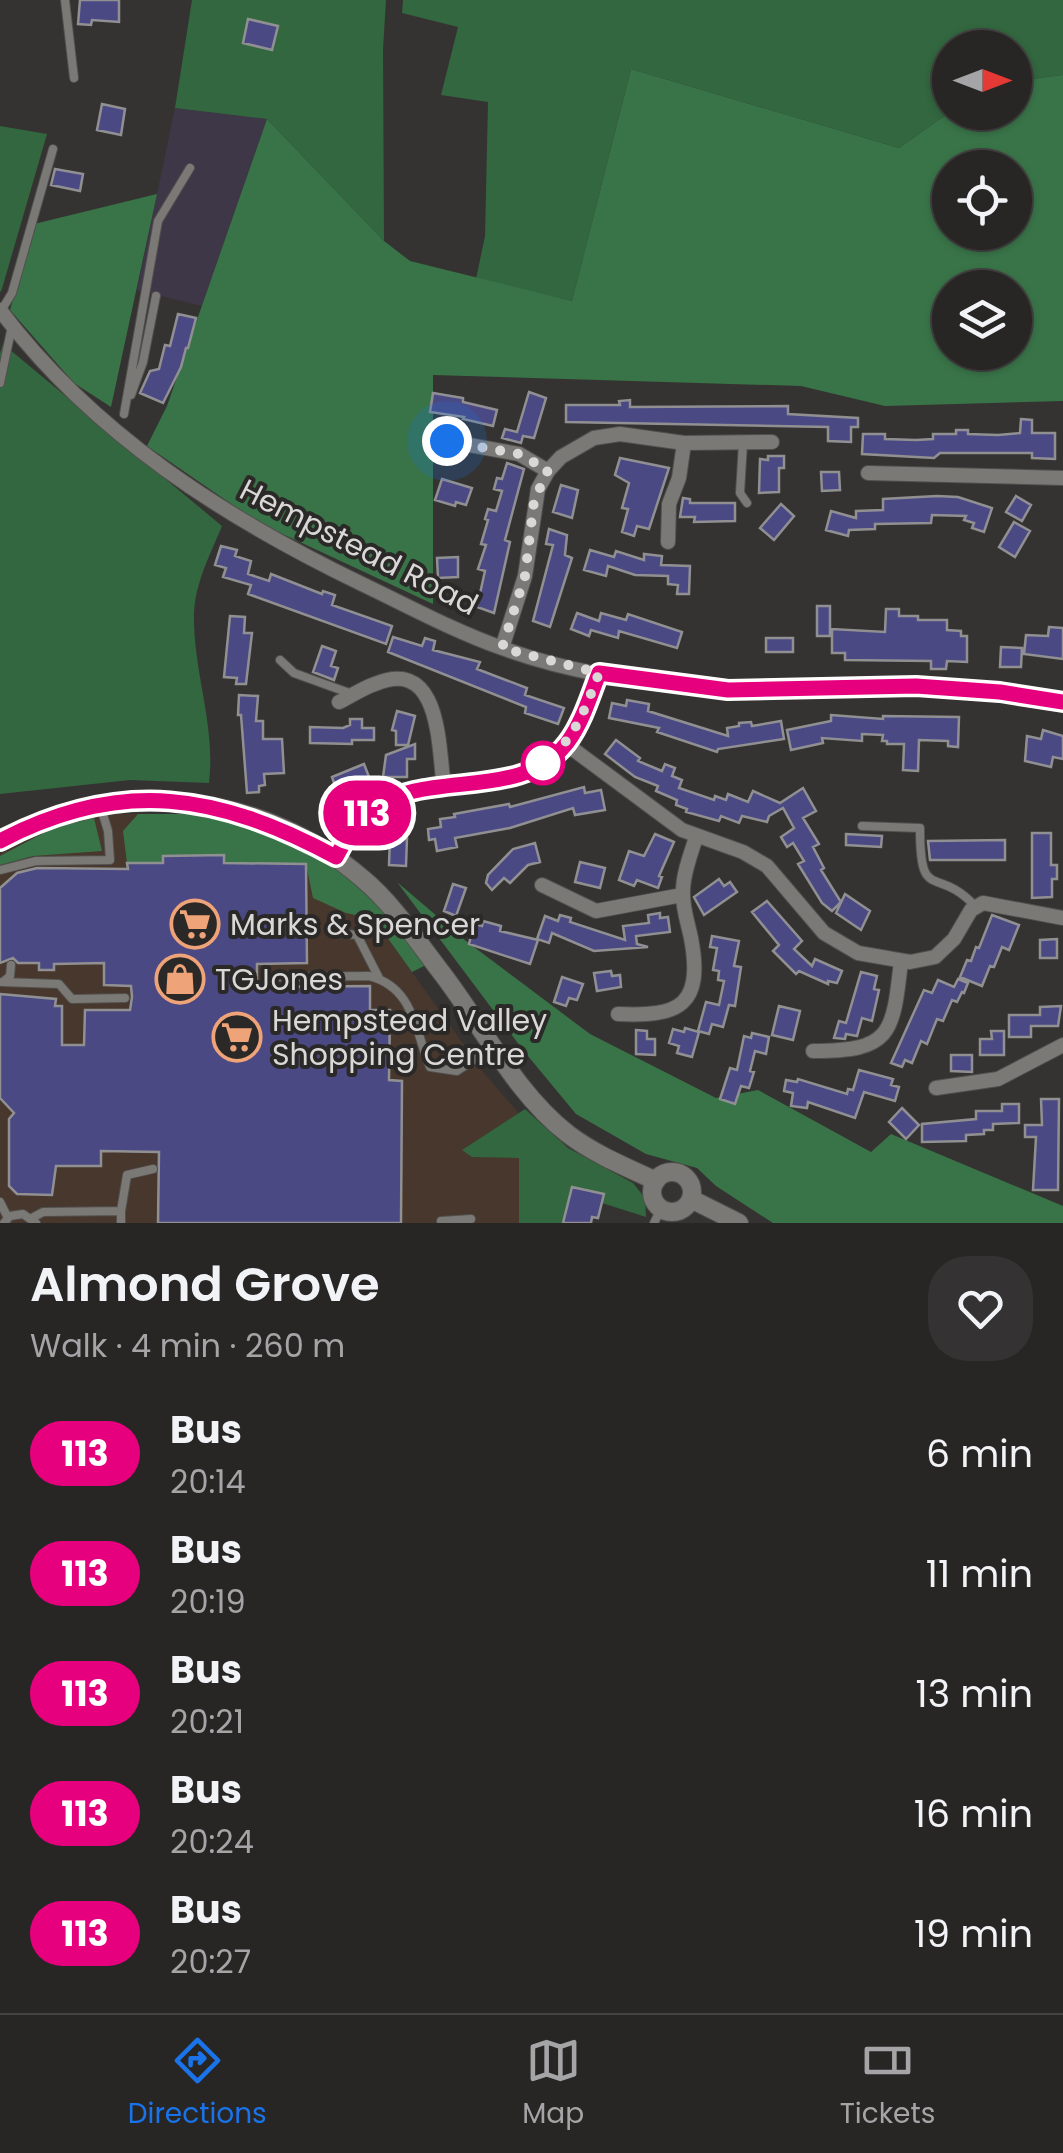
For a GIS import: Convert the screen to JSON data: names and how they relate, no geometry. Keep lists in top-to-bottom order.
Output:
{
  "streets": {
    "street": ["Hempstead Road"]
  },
  "places": {
    "supermarket": ["Marks & Spencer", "Hempstead Valley Shopping Centre"],
    "shop": ["TGJones"]
  },
  "lines": ["bus line 113"],
  "north": "right",
  "page": {
    "on_map": "113",
    "heading": ["Almond Grove", "Walk · 4 min · 260 m"],
    "list": [
      {
        "mark": "113",
        "name": "Bus",
        "note": "20:14",
        "value": "6 min"
      },
      {
        "mark": "113",
        "name": "Bus",
        "note": "20:19",
        "value": "11 min"
      },
      {
        "mark": "113",
        "name": "Bus",
        "note": "20:21",
        "value": "13 min"
      },
      {
        "mark": "113",
        "name": "Bus",
        "note": "20:24",
        "value": "16 min"
      },
      {
        "mark": "113",
        "name": "Bus",
        "note": "20:27",
        "value": "19 min"
      }
    ],
    "tabs": ["Directions", "Map", "Tickets"]
  }
}
